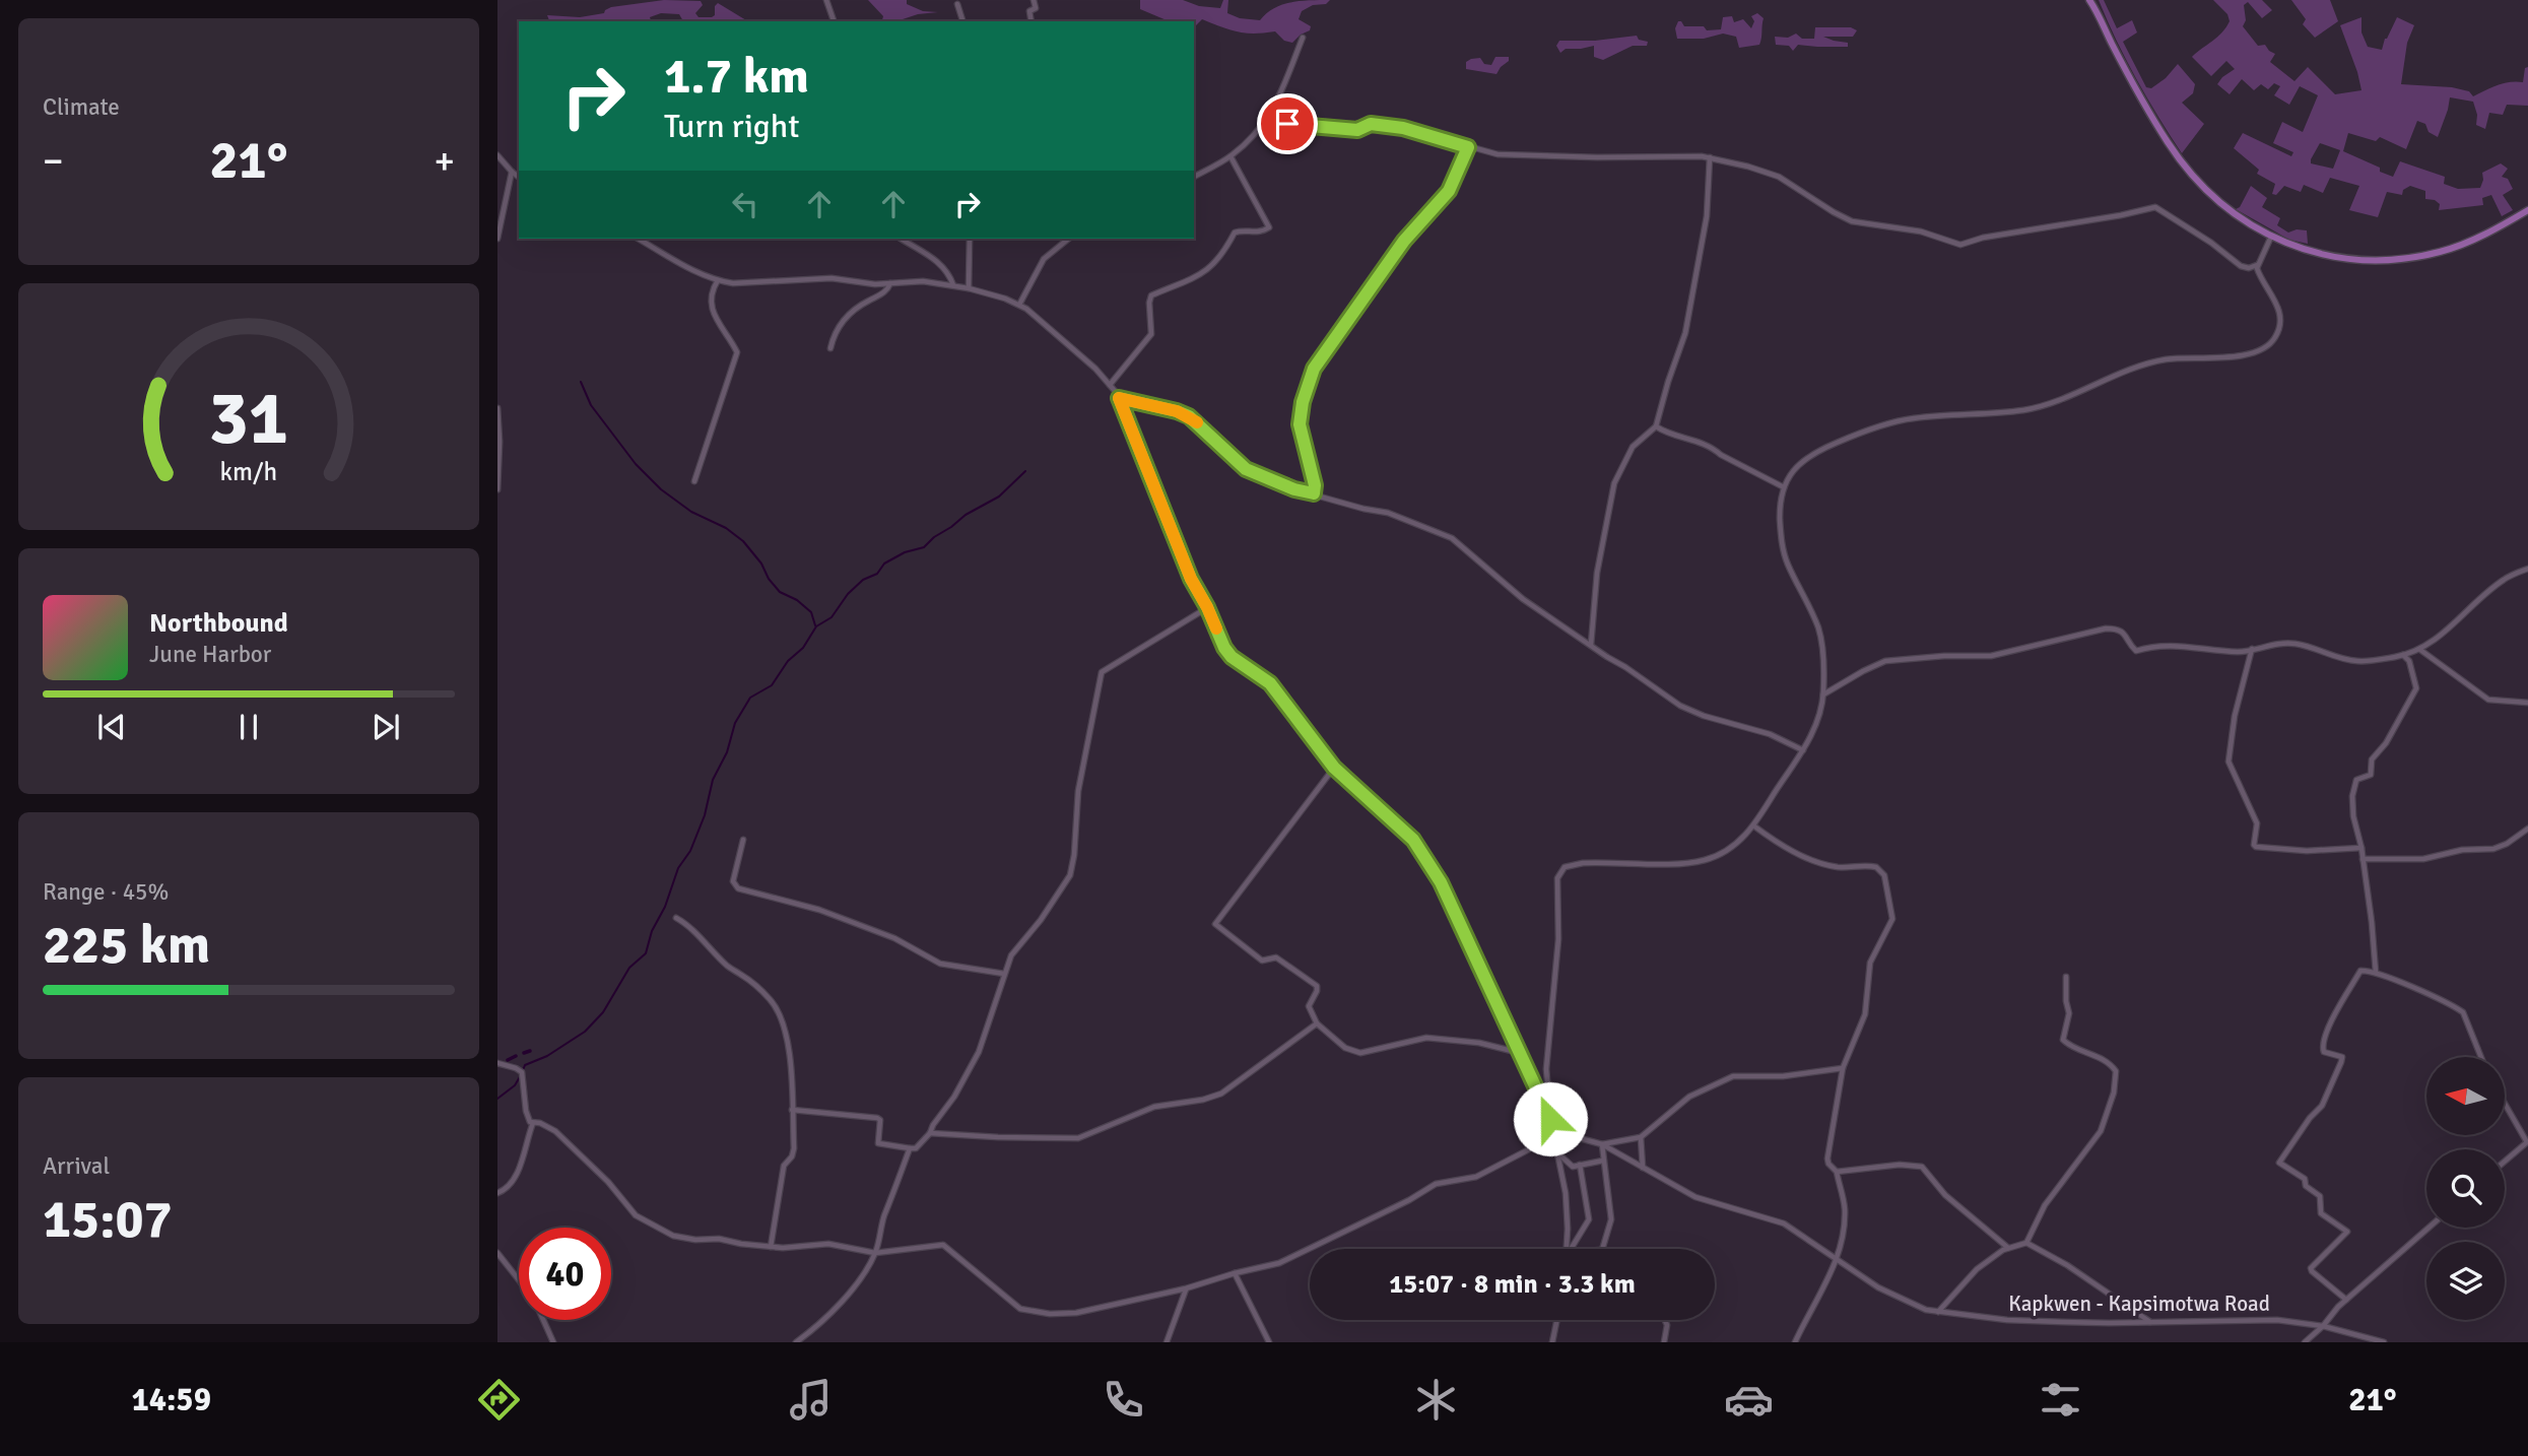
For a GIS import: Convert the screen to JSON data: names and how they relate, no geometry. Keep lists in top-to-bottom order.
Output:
{
  "streets": {
    "street": ["Kapkwen - Kapsimotwa Road"]
  },
  "north": "left",
  "page": {
    "tile": [
      "Climate",
      ["Range · 45%", "225 km"],
      ["Arrival", "15:07"]
    ],
    "turn": ["1.7 km", "Turn right"],
    "heat": ["−", "21°", "+"],
    "song": ["Northbound", "June Harbor"],
    "limit": "40",
    "trip": "15:07 · 8 min · 3.3 km",
    "tabs": ["14:59", "21°"],
    "gauge": ["31", "km/h"]
  }
}
